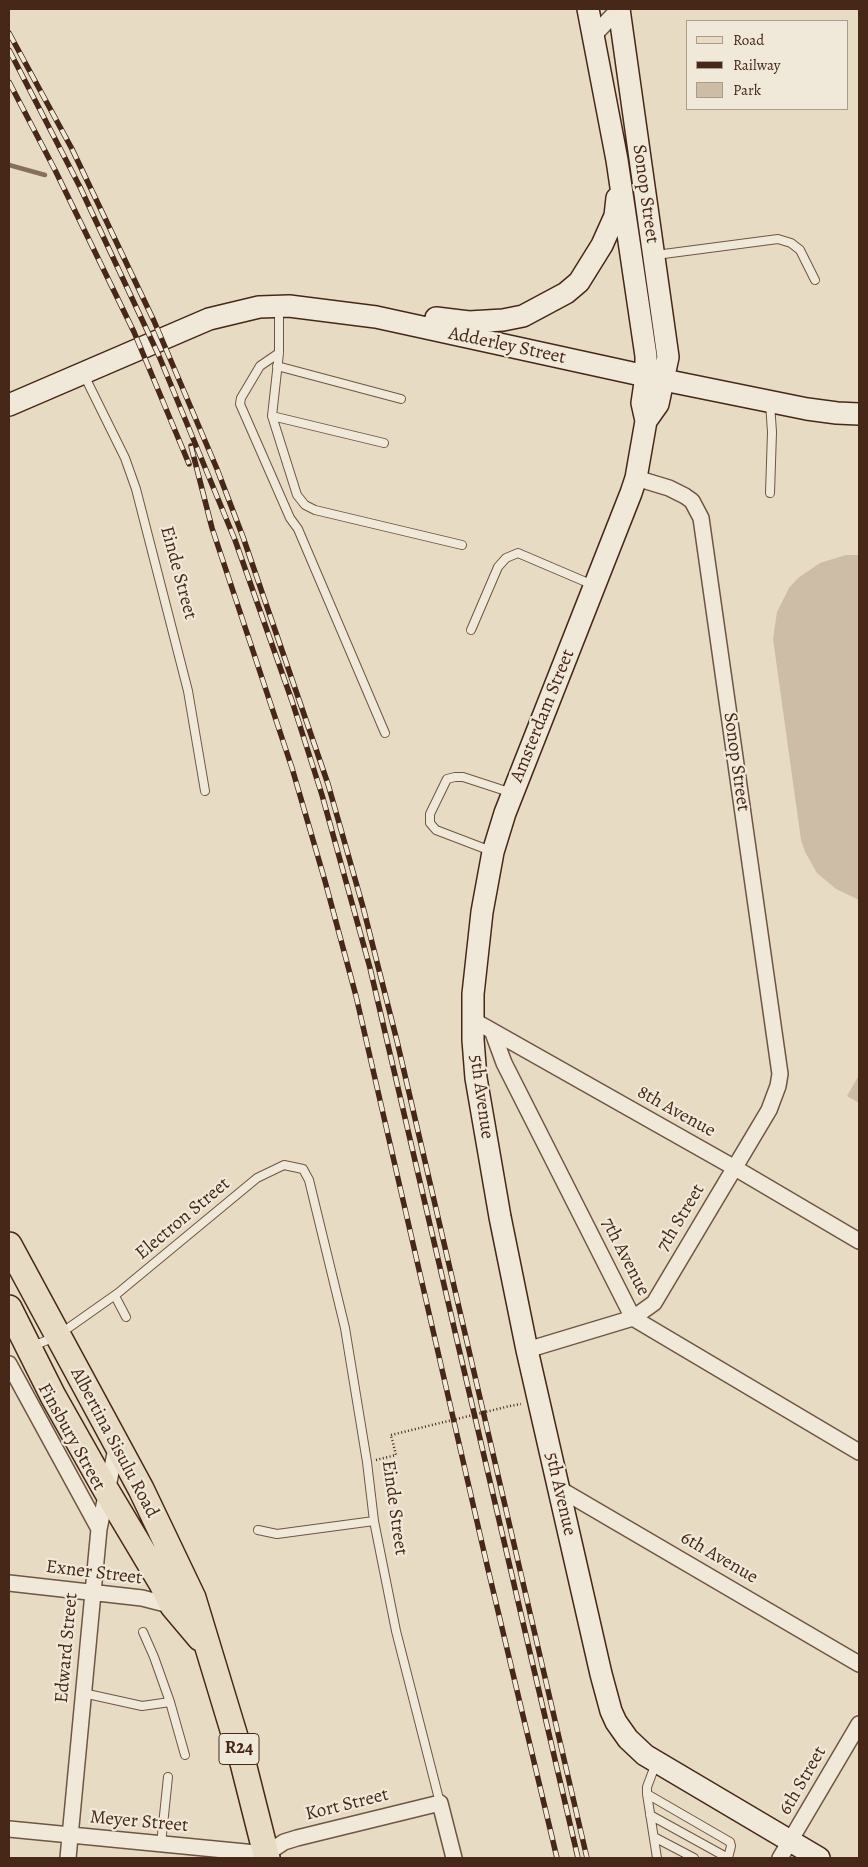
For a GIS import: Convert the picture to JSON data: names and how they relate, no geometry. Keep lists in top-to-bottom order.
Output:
{
  "streets": {
    "main road": ["Albertina Sisulu Road", "R24"],
    "street": [
      "Sonop Street",
      "Adderley Street",
      "Einde Street",
      "Amsterdam Street",
      "5th Avenue",
      "8th Avenue",
      "7th Street",
      "7th Avenue",
      "Finsbury Street",
      "6th Avenue",
      "Exner Street",
      "Edward Street",
      "6th Street",
      "Kort Street",
      "Meyer Street"
    ],
    "lane": ["Electron Street"]
  },
  "crossings": [
    ["Sonop Street", "Adderley Street"],
    ["Sonop Street", "Amsterdam Street"],
    ["Sonop Street", "7th Street"],
    ["Adderley Street", "Einde Street"],
    ["Adderley Street", "Amsterdam Street"],
    ["Einde Street", "Electron Street"],
    ["Einde Street", "Kort Street"],
    ["Amsterdam Street", "5th Avenue"],
    ["Amsterdam Street", "8th Avenue"],
    ["5th Avenue", "8th Avenue"],
    ["5th Avenue", "7th Street"],
    ["5th Avenue", "6th Avenue"],
    ["5th Avenue", "6th Street"],
    ["8th Avenue", "7th Street"],
    ["8th Avenue", "7th Avenue"],
    ["7th Street", "7th Avenue"],
    ["Electron Street", "Albertina Sisulu Road"],
    ["Finsbury Street", "Edward Street"],
    ["Albertina Sisulu Road", "Exner Street"],
    ["Albertina Sisulu Road", "Edward Street"],
    ["Albertina Sisulu Road", "Kort Street"],
    ["Albertina Sisulu Road", "Meyer Street"],
    ["Exner Street", "Edward Street"],
    ["Edward Street", "Meyer Street"],
    ["Kort Street", "Meyer Street"]
  ],
  "legend": ["Road", "Railway", "Park"]
}
